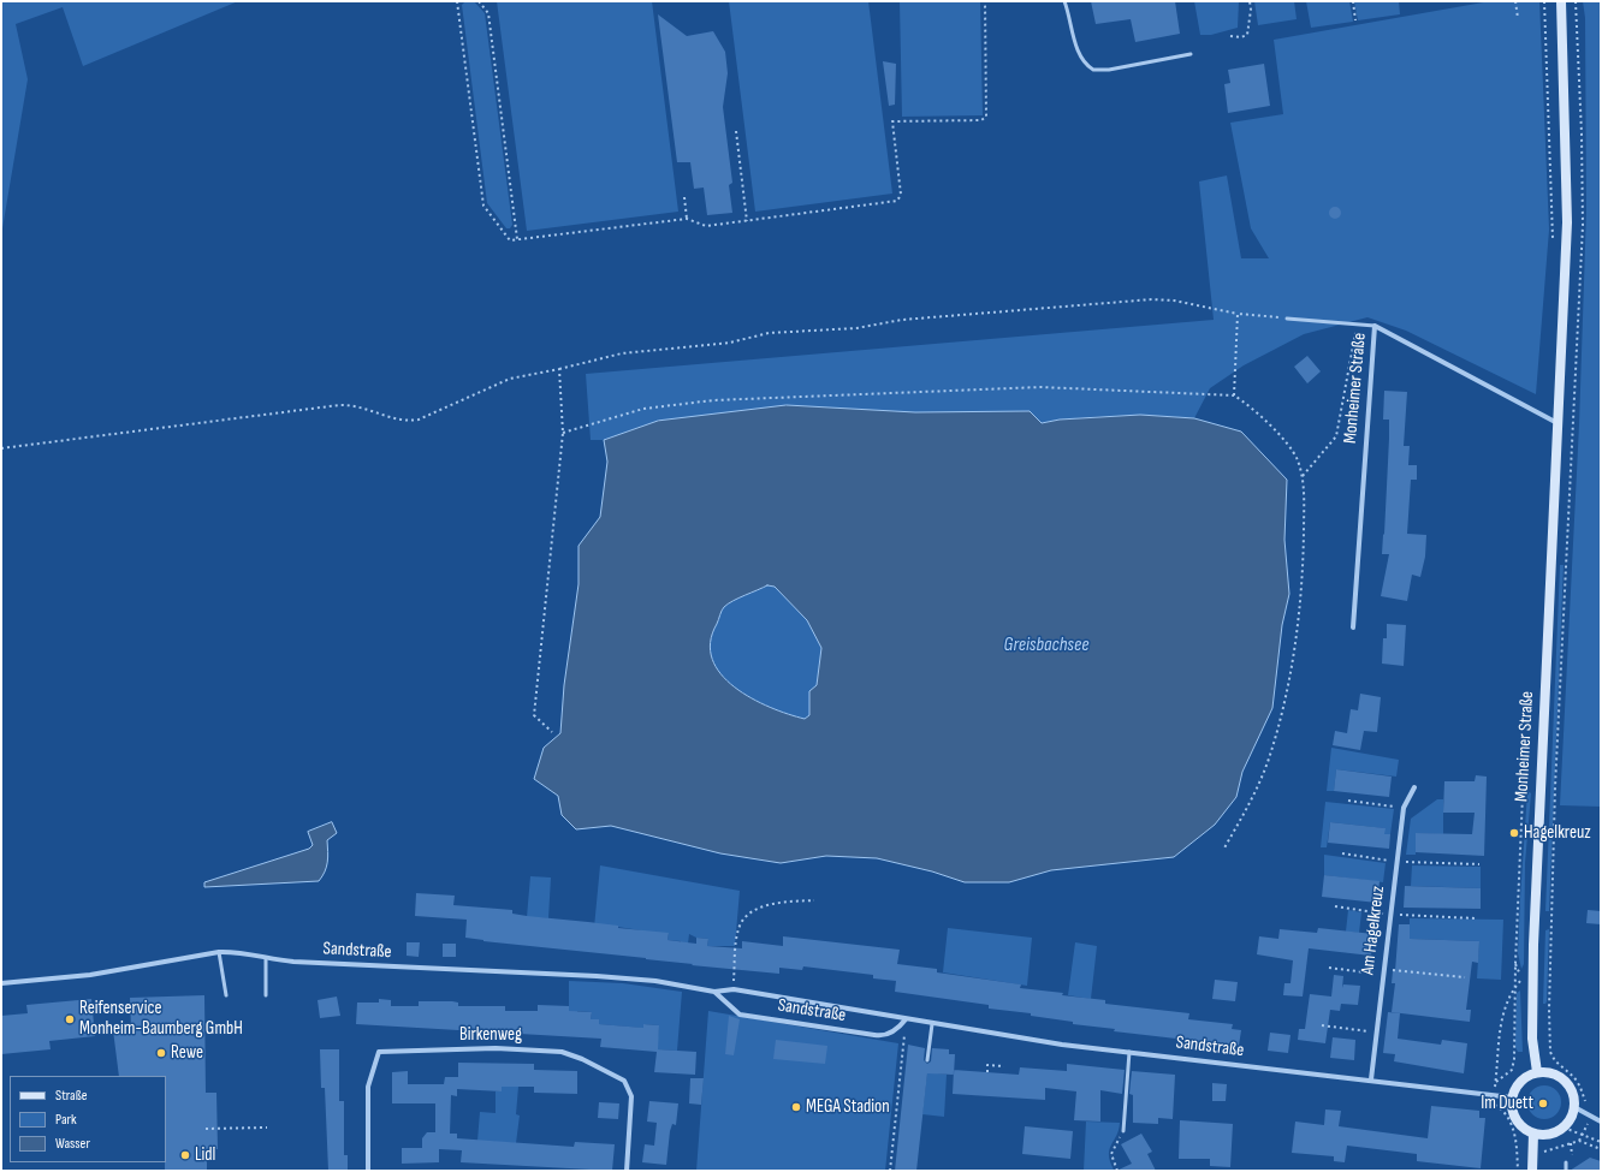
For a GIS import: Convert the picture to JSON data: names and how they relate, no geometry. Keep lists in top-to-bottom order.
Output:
{
  "streets": {
    "street": [
      "Monheimer Straße",
      "Am Hagelkreuz",
      "Sandstraße",
      "Birkenweg"
    ]
  },
  "crossings": [
    ["Monheimer Straße", "Sandstraße"],
    ["Am Hagelkreuz", "Sandstraße"]
  ],
  "water": ["Greisbachsee"],
  "places": [
    "Hagelkreuz",
    "Reifenservice Monheim-Baumberg GmbH",
    "Rewe",
    "Im Duett",
    "MEGA Stadion",
    "Lidl"
  ],
  "legend": ["Straße", "Park", "Wasser"]
}
